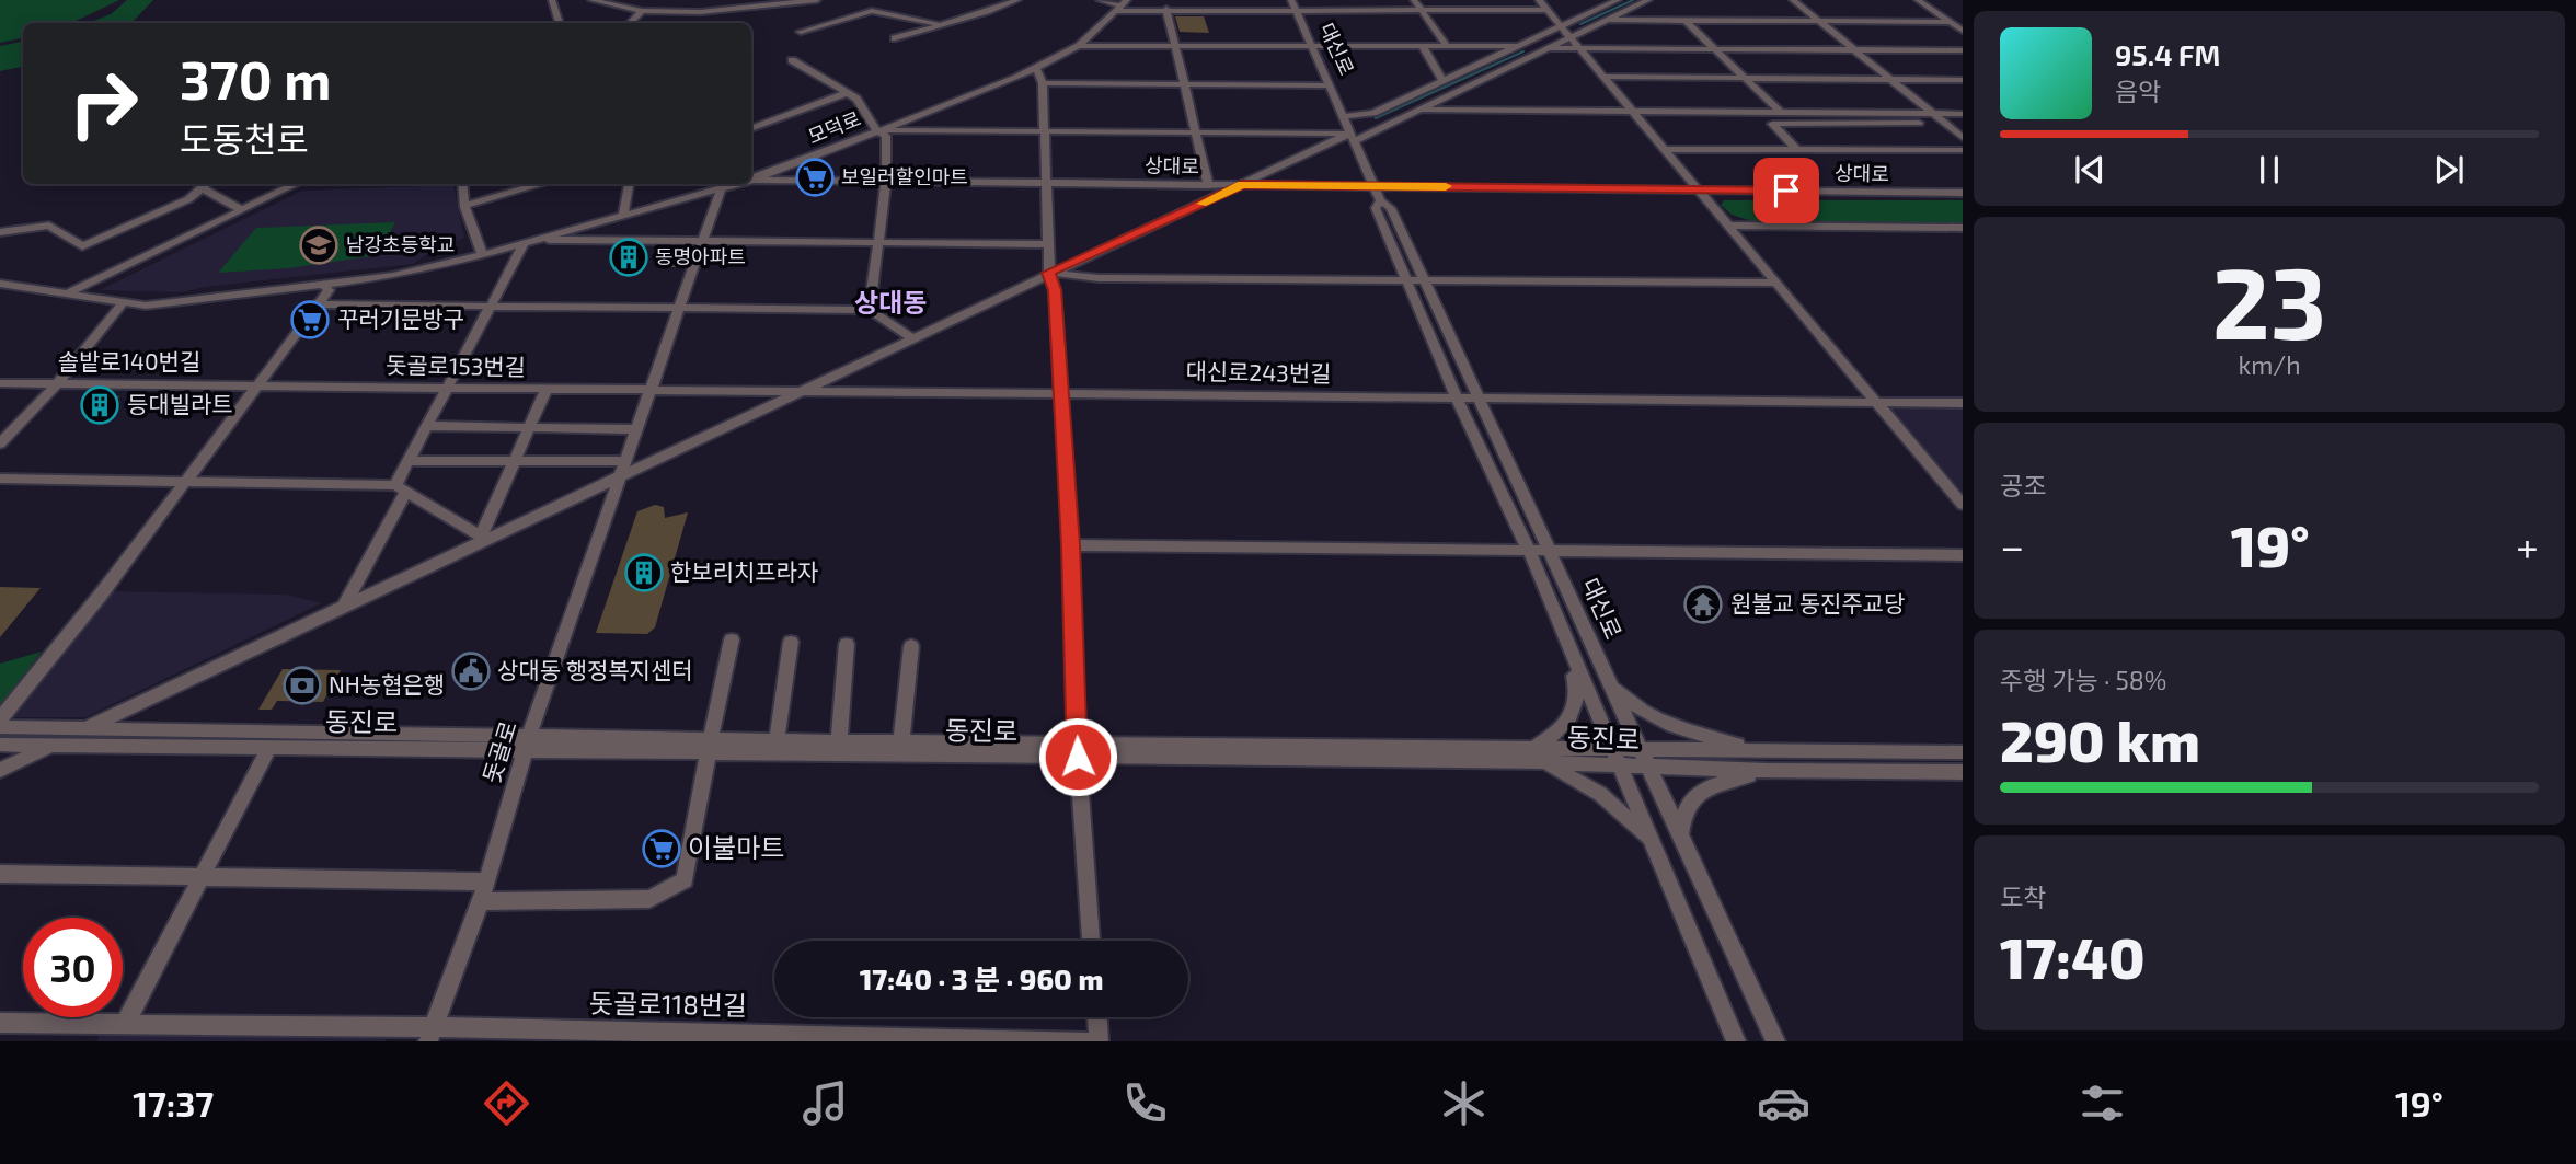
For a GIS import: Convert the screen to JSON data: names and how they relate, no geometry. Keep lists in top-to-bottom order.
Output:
{
  "streets": {
    "street": [
      "대신로",
      "모덕로",
      "상대로",
      "솔밭로140번길",
      "돗골로153번길",
      "대신로243번길",
      "동진로",
      "돗골로",
      "돗골로118번길"
    ]
  },
  "crossings": [
    ["대신로", "상대로"],
    ["대신로", "대신로243번길"],
    ["대신로", "동진로"],
    ["모덕로", "돗골로"],
    ["솔밭로140번길", "돗골로153번길"],
    ["돗골로153번길", "돗골로"],
    ["동진로", "돗골로"],
    ["돗골로", "돗골로118번길"]
  ],
  "districts": ["상대동"],
  "places": {
    "supermarket": ["보일러할인마트", "꾸러기문방구", "이불마트"],
    "school or university": ["남강초등학교"],
    "building": ["동명아파트", "등대빌라트", "한보리치프라자"],
    "temple": ["원불교 동진주교당"],
    "public building": ["상대동 행정복지센터"],
    "bank": ["NH농협은행"]
  },
  "page": {
    "turn": ["370 m", "도동천로"],
    "song": ["95.4 FM", "음악"],
    "tile": [
      ["23", "km/h"],
      "공조",
      ["주행 가능 · 58%", "290 km"],
      ["도착", "17:40"]
    ],
    "heat": ["−", "19°", "+"],
    "limit": "30",
    "trip": "17:40 · 3 분 · 960 m",
    "tabs": ["17:37", "19°"]
  }
}
